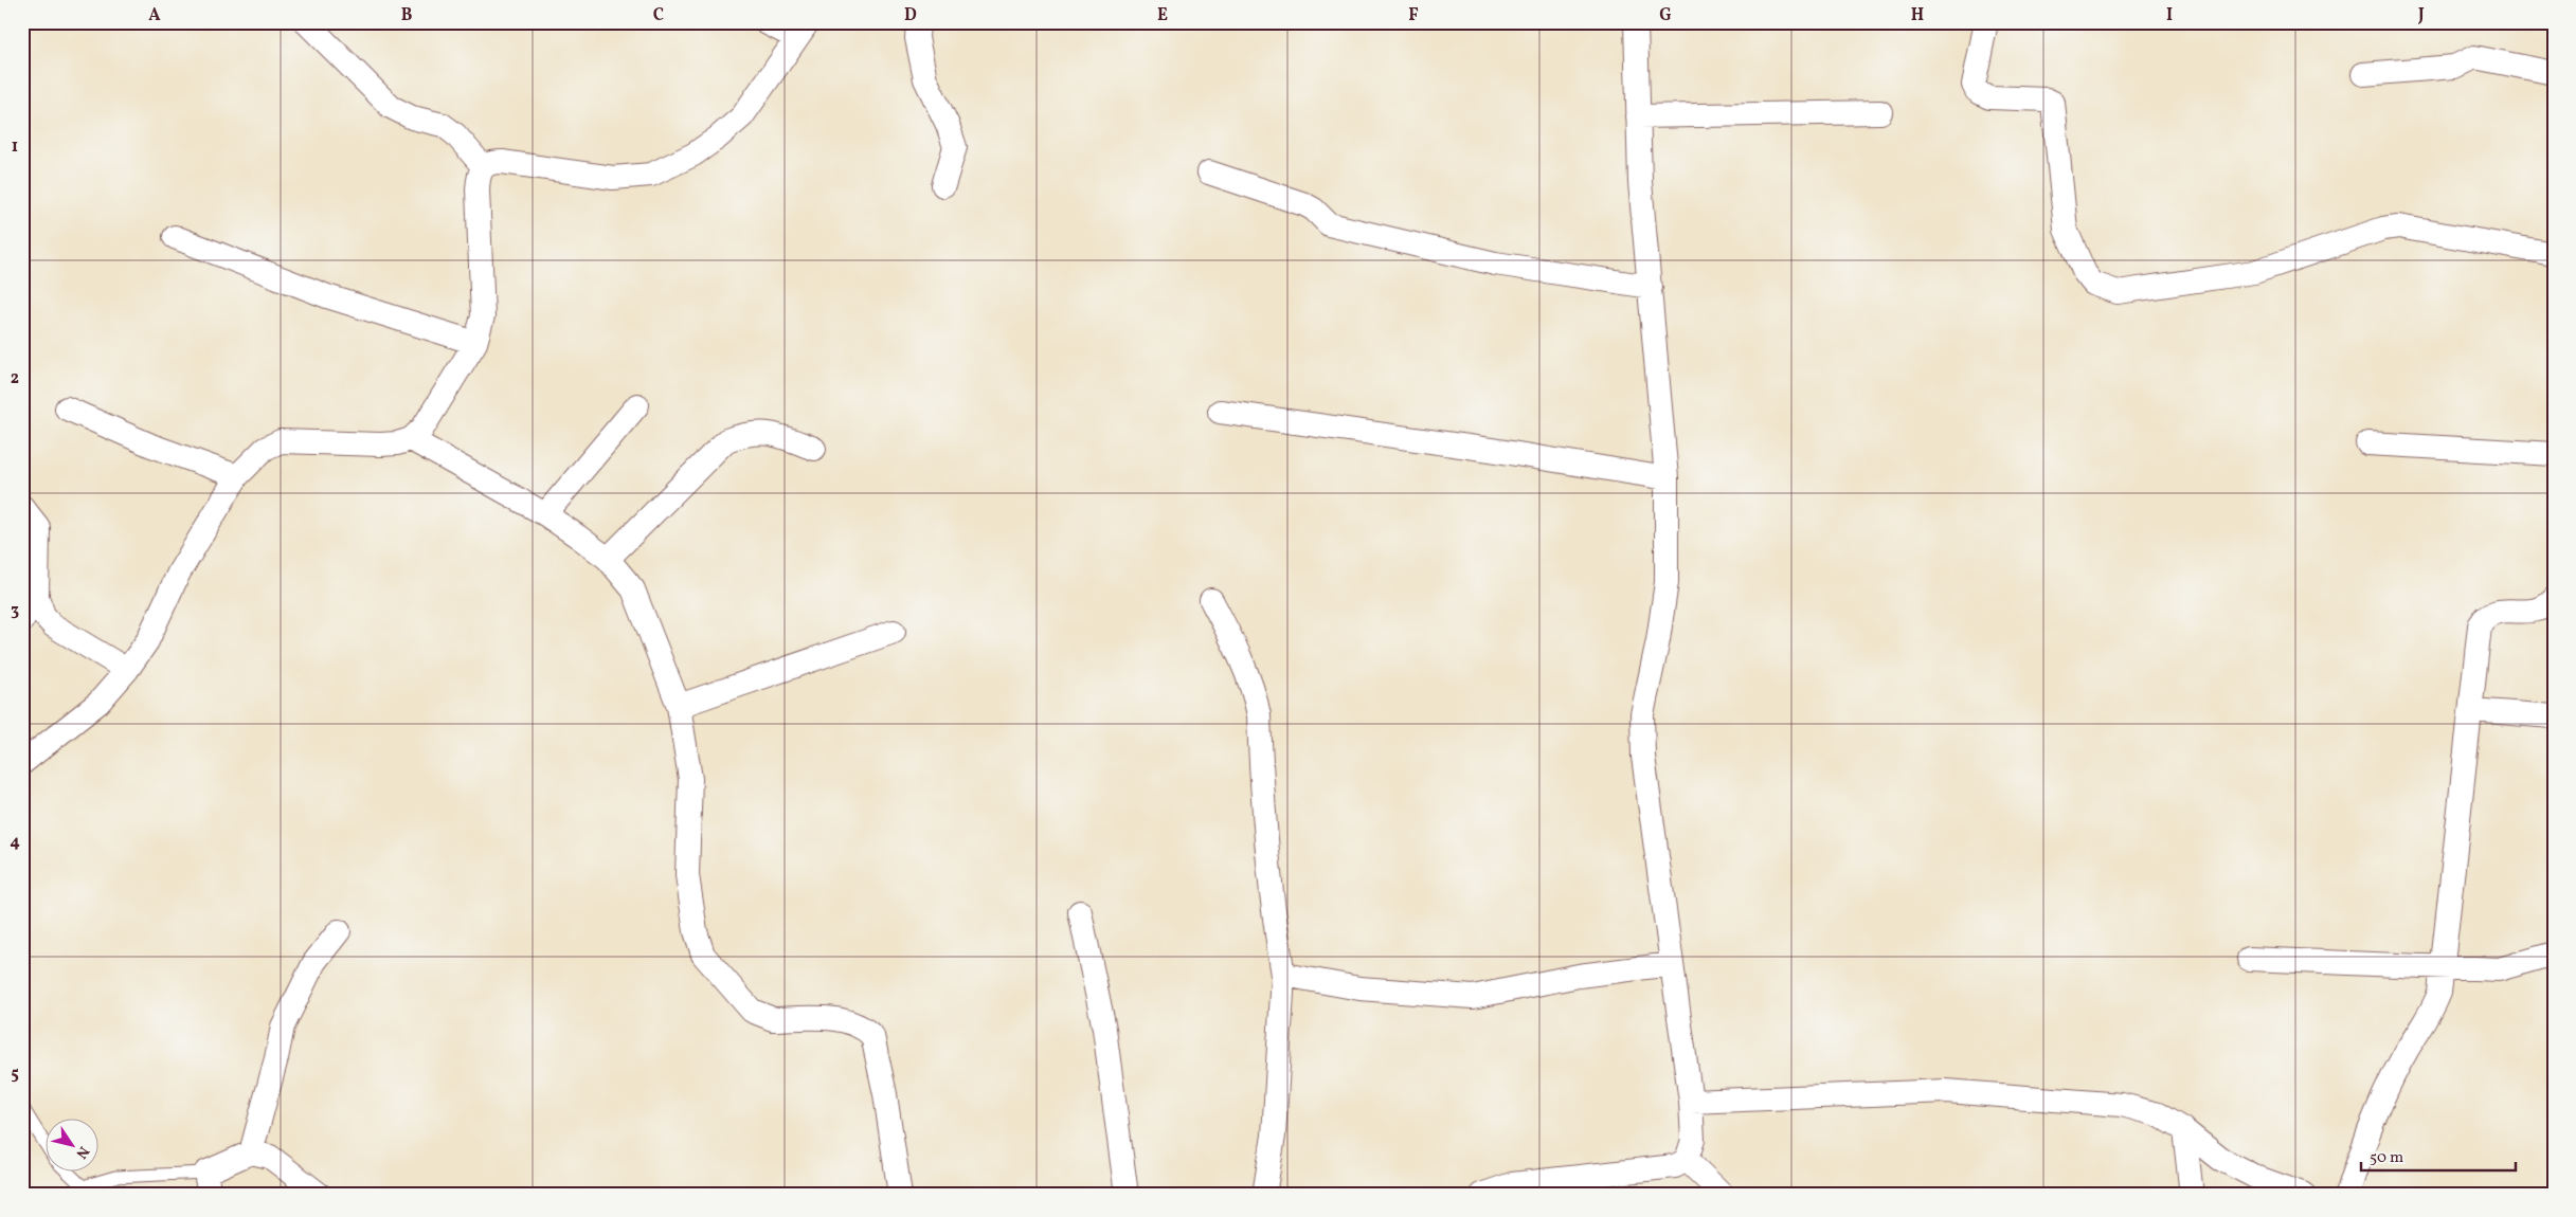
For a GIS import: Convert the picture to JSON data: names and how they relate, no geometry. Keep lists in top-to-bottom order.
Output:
{
  "scale_bar": "50 m",
  "north": "bottom right",
  "grid": {
    "columns": [
      "A",
      "B",
      "C",
      "D",
      "E",
      "F",
      "G",
      "H",
      "I",
      "J"
    ],
    "rows": [
      "1",
      "2",
      "3",
      "4",
      "5"
    ]
  }
}
